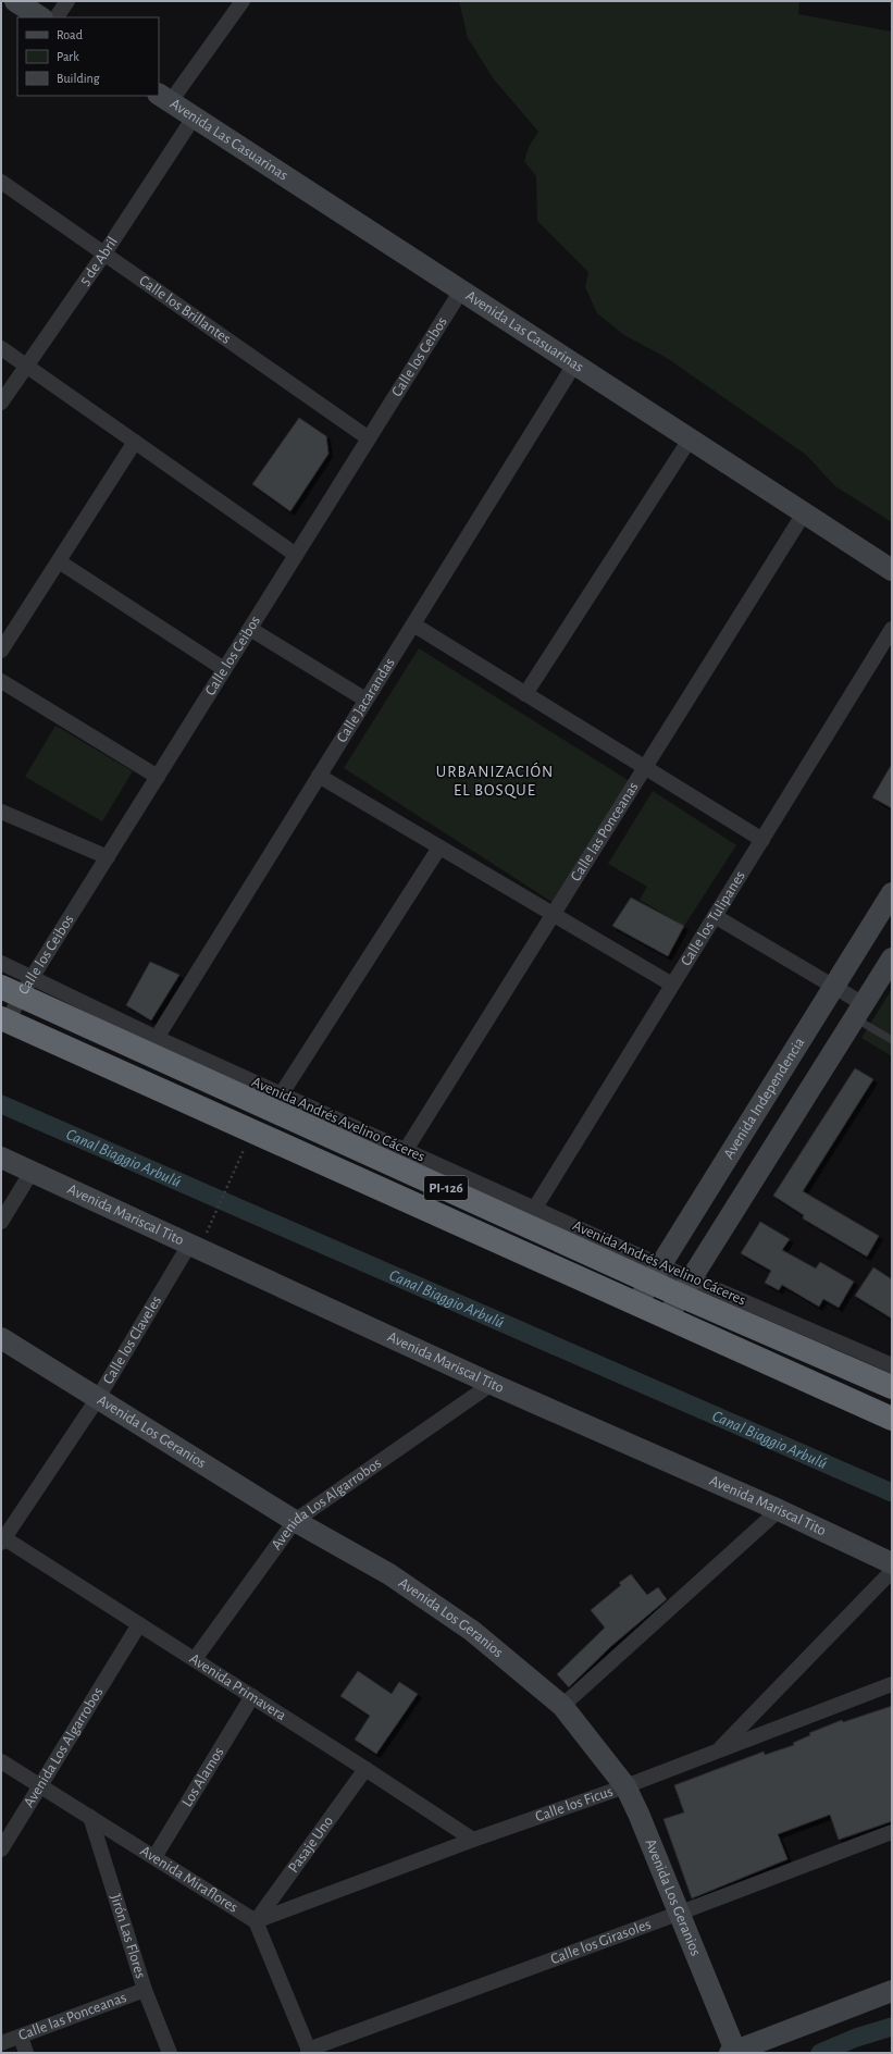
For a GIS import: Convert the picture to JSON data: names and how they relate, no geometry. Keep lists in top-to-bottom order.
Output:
{
  "streets": {
    "highway": ["Avenida Andrés Avelino Cáceres", "PI-126"],
    "street": [
      "Avenida Las Casuarinas",
      "5 de Abril",
      "Calle los Brillantes",
      "Calle los Ceibos",
      "Calle Jacarandas",
      "Calle las Ponceanas",
      "Calle los Tulipanes",
      "Avenida Independencia",
      "Avenida Mariscal Tito",
      "Calle los Claveles",
      "Avenida Los Geranios",
      "Avenida Los Algarrobos",
      "Avenida Primavera",
      "Los Alamos",
      "Calle los Ficus",
      "Pasaje Uno",
      "Avenida Miraflores",
      "Jirón Las Flores",
      "Calle los Girasoles"
    ]
  },
  "crossings": [
    ["Avenida Las Casuarinas", "5 de Abril"],
    ["Avenida Las Casuarinas", "Calle los Ceibos"],
    ["Avenida Las Casuarinas", "Calle Jacarandas"],
    ["Avenida Las Casuarinas", "Calle las Ponceanas"],
    ["5 de Abril", "Calle los Brillantes"],
    ["Calle los Brillantes", "Calle los Ceibos"],
    ["Calle los Ceibos", "Avenida Andrés Avelino Cáceres"],
    ["Calle los Ceibos", "PI-126"],
    ["Calle Jacarandas", "Avenida Andrés Avelino Cáceres"],
    ["Calle las Ponceanas", "Avenida Andrés Avelino Cáceres"],
    ["Calle las Ponceanas", "Jirón Las Flores"],
    ["Calle los Tulipanes", "Avenida Andrés Avelino Cáceres"],
    ["Avenida Independencia", "Avenida Andrés Avelino Cáceres"],
    ["Avenida Independencia", "PI-126"],
    ["Avenida Mariscal Tito", "Calle los Claveles"],
    ["Avenida Mariscal Tito", "Avenida Los Algarrobos"],
    ["Calle los Claveles", "Avenida Los Geranios"],
    ["Calle los Claveles", "Avenida Primavera"],
    ["Avenida Los Geranios", "Avenida Los Algarrobos"],
    ["Avenida Los Geranios", "Calle los Ficus"],
    ["Avenida Los Geranios", "Calle los Girasoles"],
    ["Avenida Los Algarrobos", "Avenida Primavera"],
    ["Avenida Los Algarrobos", "Avenida Miraflores"],
    ["Avenida Primavera", "Los Alamos"],
    ["Avenida Primavera", "Calle los Ficus"],
    ["Avenida Primavera", "Pasaje Uno"],
    ["Los Alamos", "Avenida Miraflores"],
    ["Calle los Ficus", "Pasaje Uno"],
    ["Calle los Ficus", "Avenida Miraflores"],
    ["Pasaje Uno", "Avenida Miraflores"],
    ["Avenida Miraflores", "Jirón Las Flores"]
  ],
  "districts": ["URBANIZACIÓN EL BOSQUE"],
  "water": ["Canal Biaggio Arbulú"],
  "legend": ["Road", "Park", "Building"]
}
